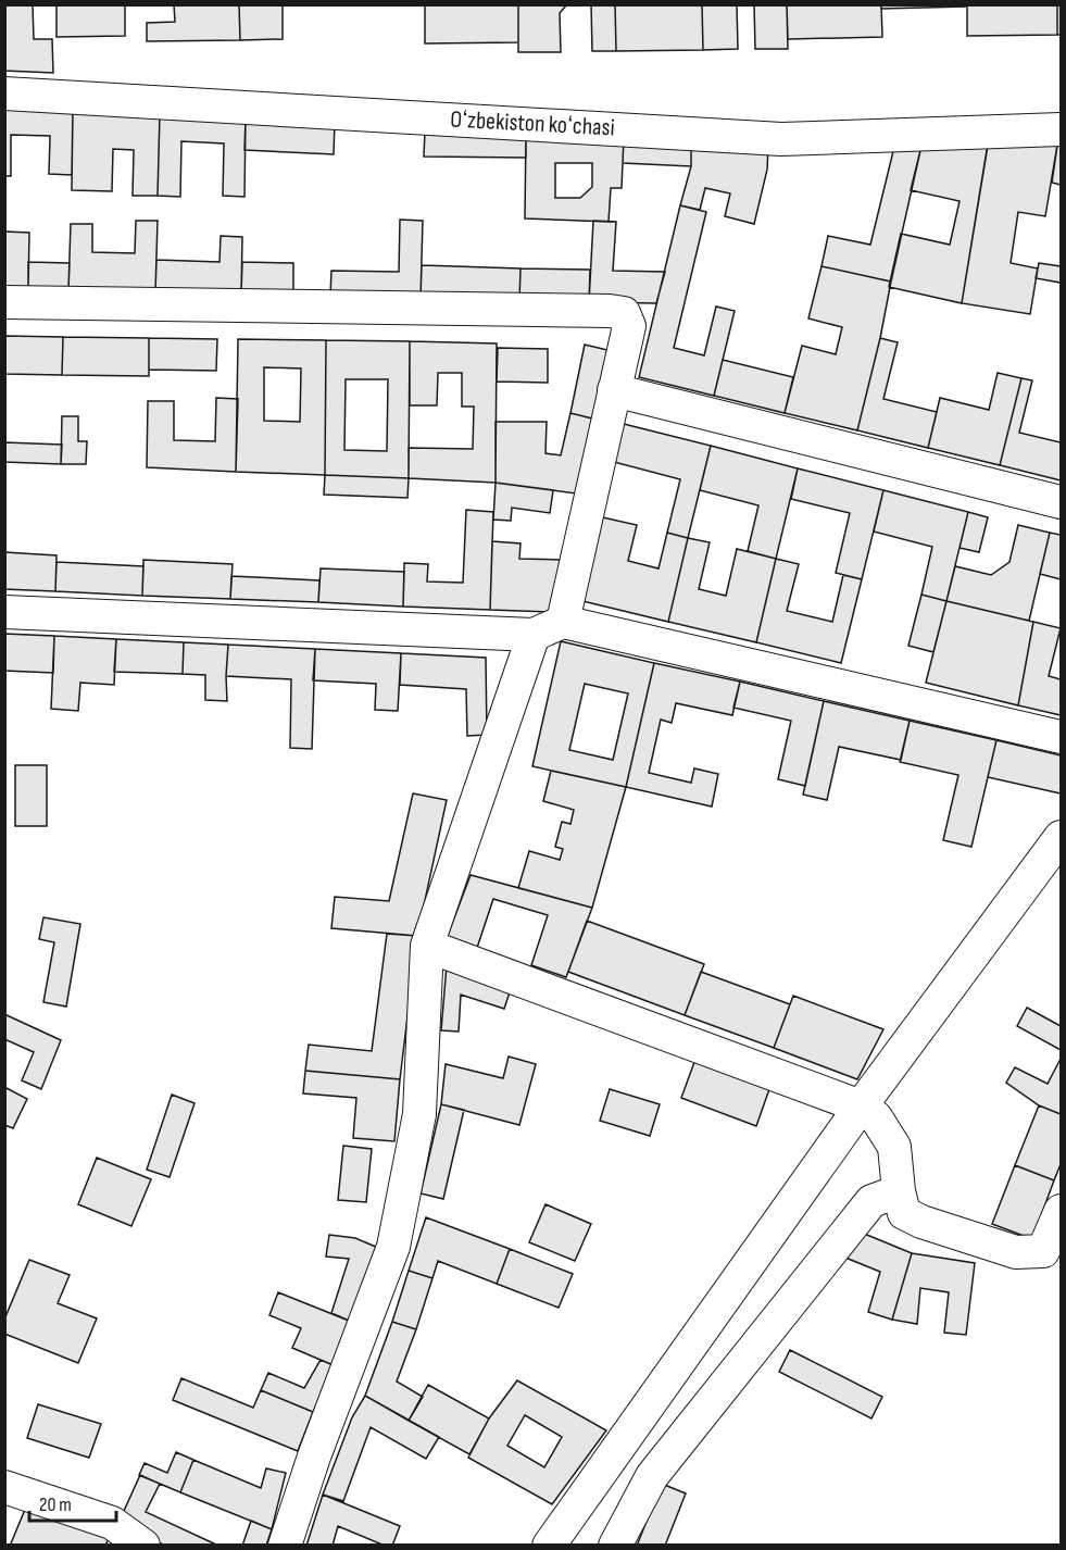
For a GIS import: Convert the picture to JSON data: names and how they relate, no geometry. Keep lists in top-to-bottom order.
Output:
{
  "streets": {
    "street": ["Oʻzbekiston koʻchasi"]
  },
  "scale_bar": "20 m"
}
